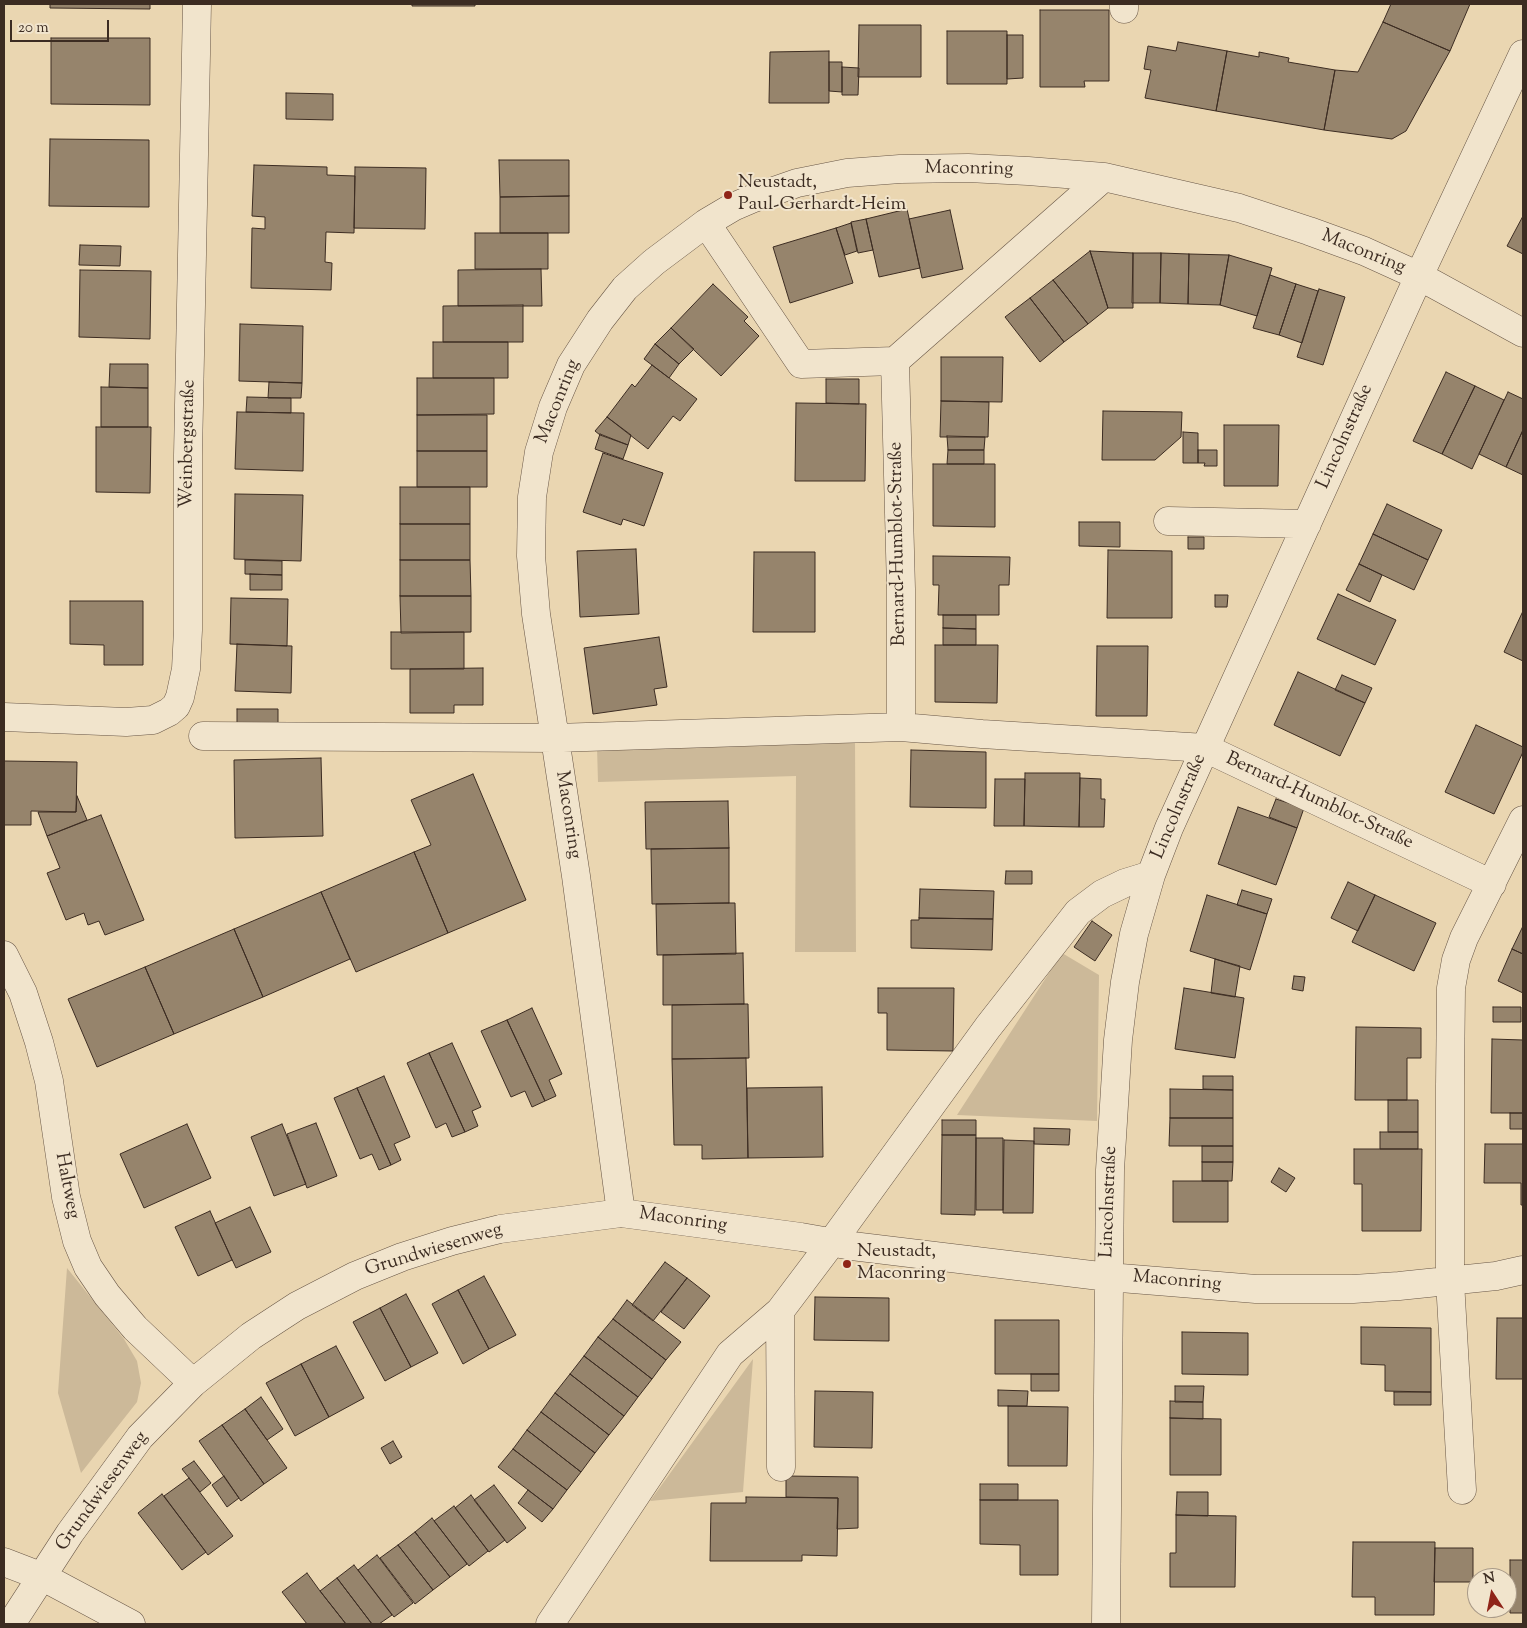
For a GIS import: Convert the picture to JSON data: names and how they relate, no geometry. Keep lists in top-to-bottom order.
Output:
{
  "streets": {
    "street": [
      "Maconring",
      "Lincolnstraße",
      "Weinbergstraße",
      "Bernard-Humblot-Straße",
      "Haltweg",
      "Grundwiesenweg"
    ]
  },
  "crossings": [
    ["Maconring", "Lincolnstraße"],
    ["Maconring", "Bernard-Humblot-Straße"],
    ["Maconring", "Grundwiesenweg"],
    ["Lincolnstraße", "Bernard-Humblot-Straße"],
    ["Haltweg", "Grundwiesenweg"]
  ],
  "places": ["Neustadt, Paul-Gerhardt-Heim", "Neustadt, Maconring"],
  "scale_bar": "20 m",
  "north": "top"
}
